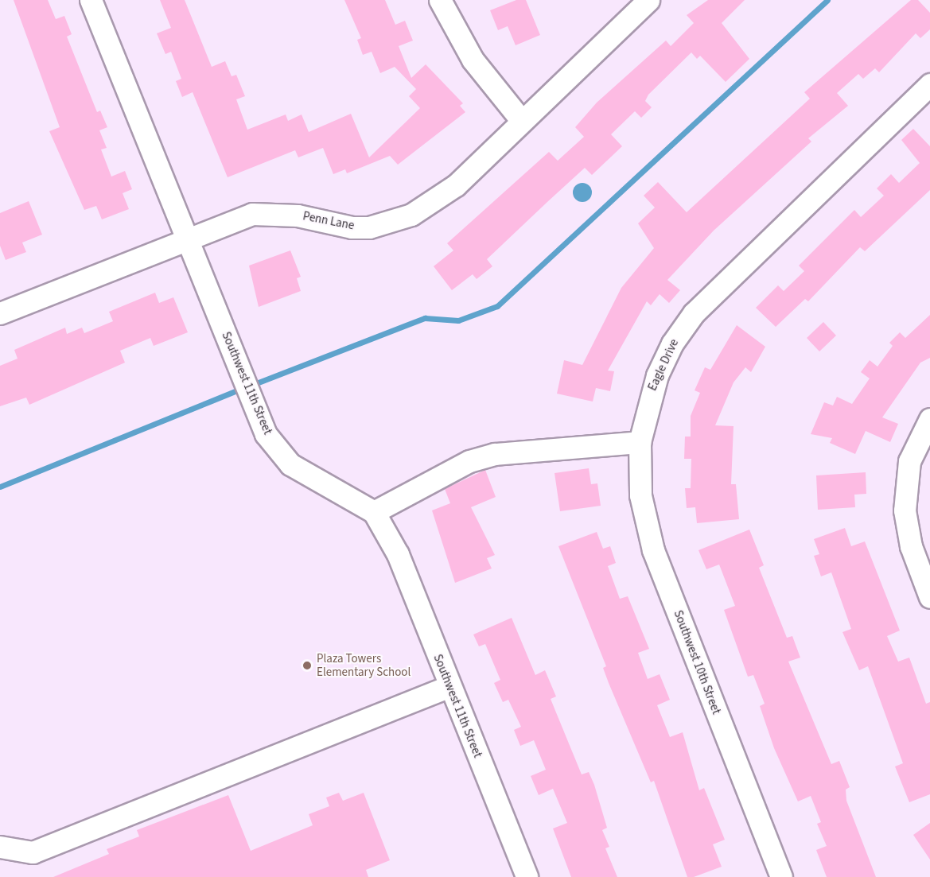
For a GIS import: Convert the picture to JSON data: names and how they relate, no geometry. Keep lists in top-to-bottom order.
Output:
{
  "streets": {
    "street": [
      "Penn Lane",
      "Eagle Drive",
      "Southwest 11th Street",
      "Southwest 10th Street"
    ]
  },
  "crossings": [
    ["Penn Lane", "Southwest 11th Street"],
    ["Eagle Drive", "Southwest 10th Street"]
  ],
  "places": ["Plaza Towers Elementary School"]
}
